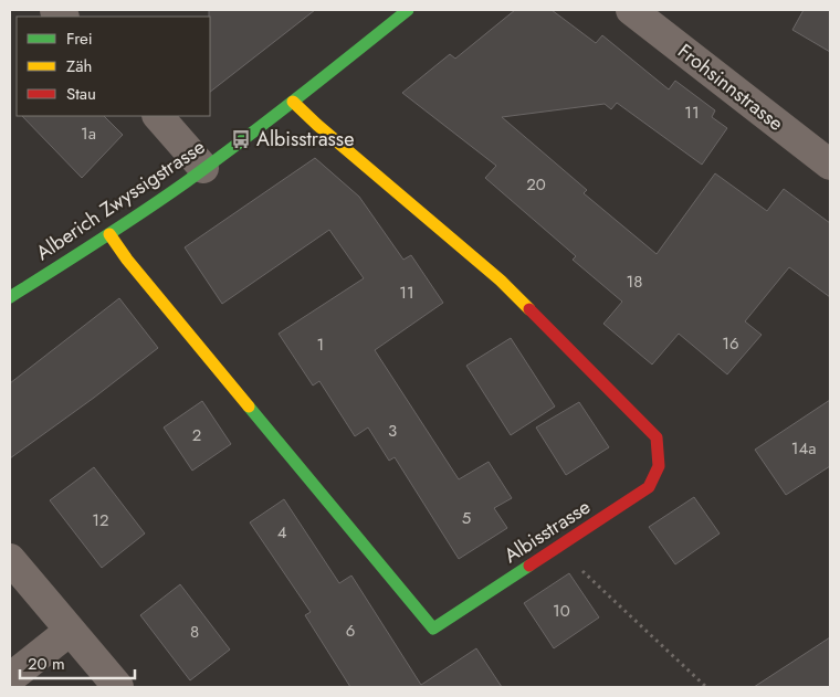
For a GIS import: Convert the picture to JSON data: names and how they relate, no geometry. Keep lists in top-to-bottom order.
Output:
{
  "streets": {
    "street": ["Frohsinnstrasse", "Alberich Zwyssigstrasse", "Albisstrasse"]
  },
  "crossings": [
    ["Alberich Zwyssigstrasse", "Albisstrasse"]
  ],
  "places": {
    "bus stop": ["Albisstrasse"]
  },
  "house_numbers": [
    "11",
    "1a",
    "20",
    "18",
    "11",
    "16",
    "1",
    "3",
    "2",
    "14a",
    "5",
    "12",
    "4",
    "10",
    "6",
    "8"
  ],
  "legend": ["Frei", "Zäh", "Stau"],
  "scale_bar": "20 m"
}
